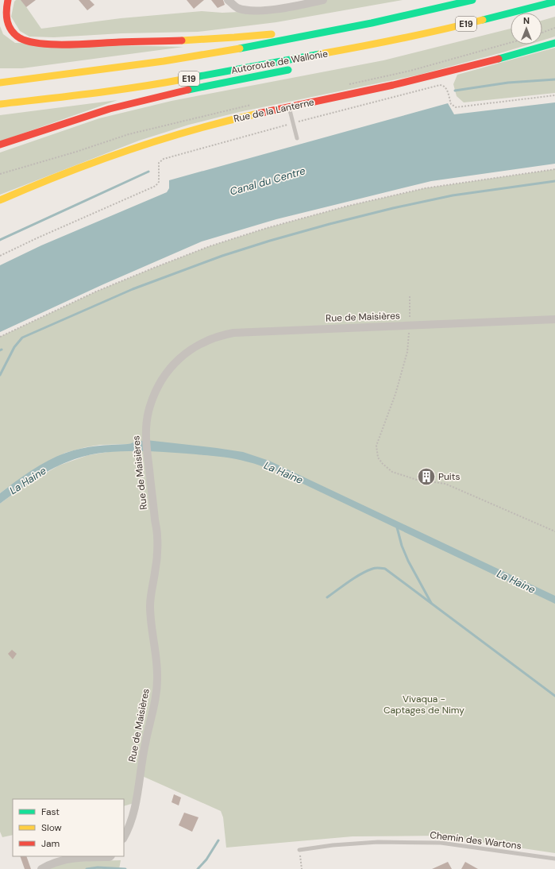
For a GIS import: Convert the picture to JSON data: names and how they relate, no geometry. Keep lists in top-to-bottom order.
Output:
{
  "streets": {
    "main road": ["E19", "Autoroute de Wallonie", "Rue de la Lanterne"],
    "street": ["Rue de Maisières"],
    "lane": ["Chemin des Wartons"]
  },
  "water": ["Canal du Centre", "La Haine"],
  "parks": ["Vivaqua - Captages de Nimy"],
  "places": {
    "building": ["Puits"]
  },
  "legend": ["Fast", "Slow", "Jam"],
  "north": "top"
}
